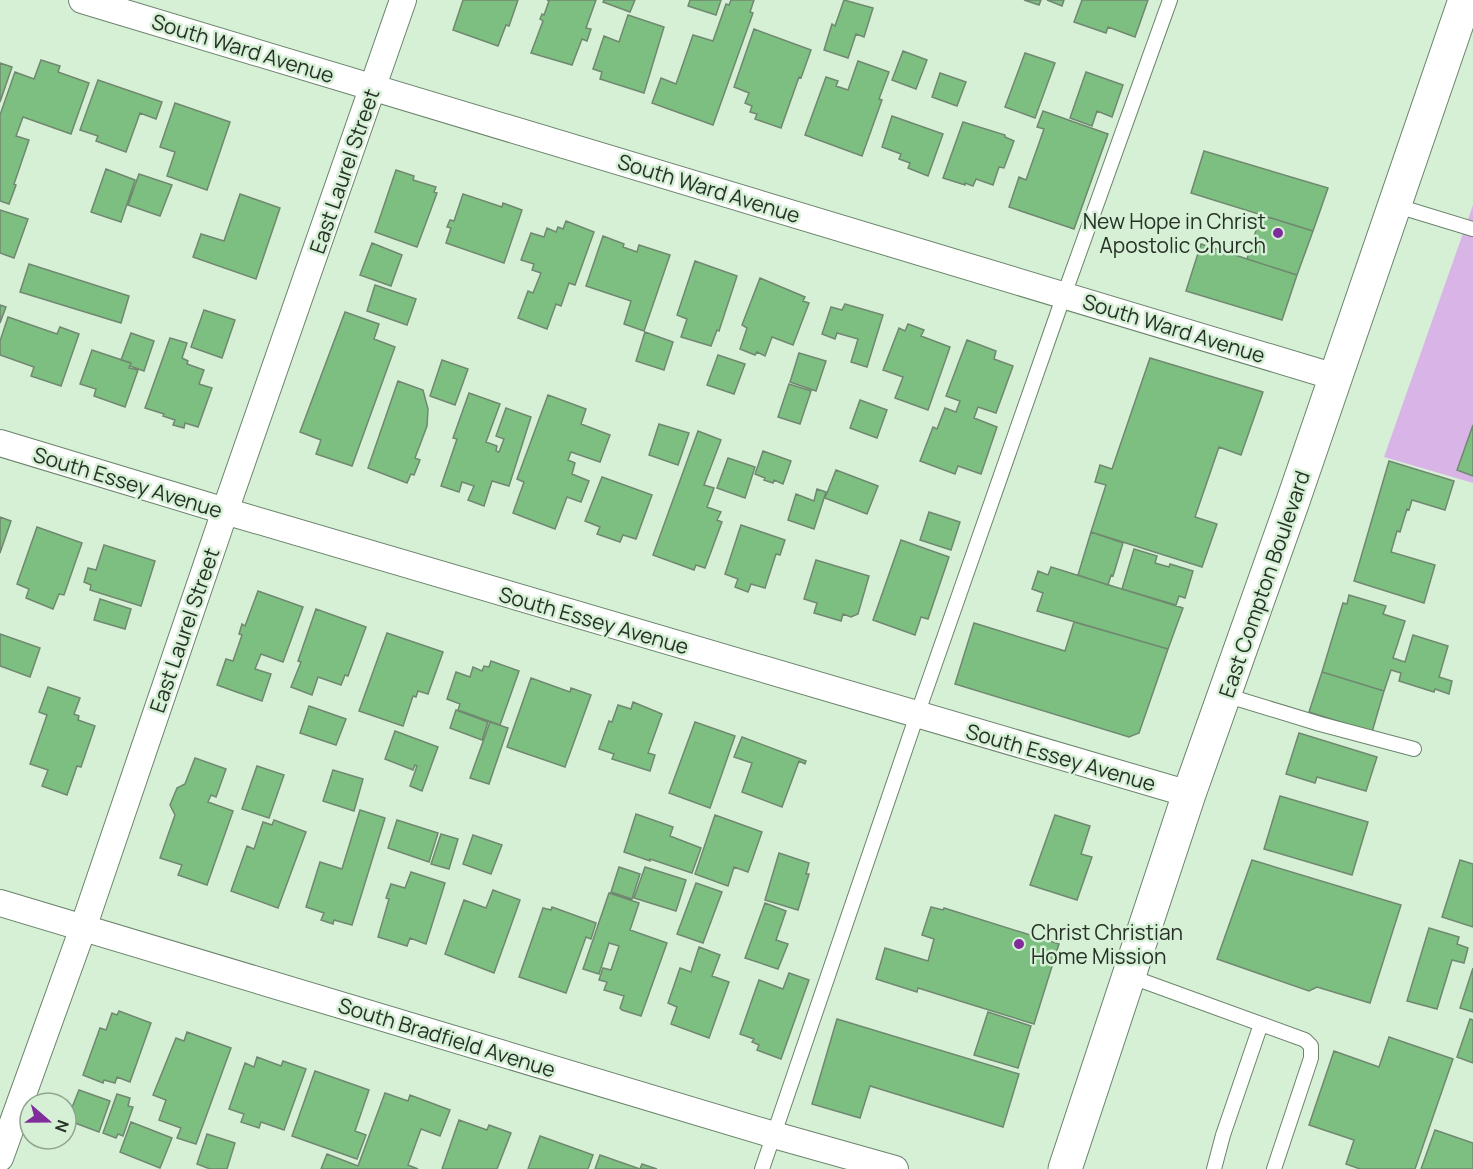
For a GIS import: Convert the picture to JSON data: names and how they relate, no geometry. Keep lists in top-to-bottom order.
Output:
{
  "streets": {
    "main road": ["East Compton Boulevard"],
    "street": [
      "South Ward Avenue",
      "East Laurel Street",
      "South Essey Avenue",
      "South Bradfield Avenue"
    ]
  },
  "crossings": [
    ["South Ward Avenue", "East Laurel Street"],
    ["South Ward Avenue", "East Compton Boulevard"],
    ["East Laurel Street", "South Essey Avenue"],
    ["East Laurel Street", "South Bradfield Avenue"],
    ["South Essey Avenue", "East Compton Boulevard"]
  ],
  "places": ["New Hope in Christ Apostolic Church", "Christ Christian Home Mission"],
  "north": "right"
}
